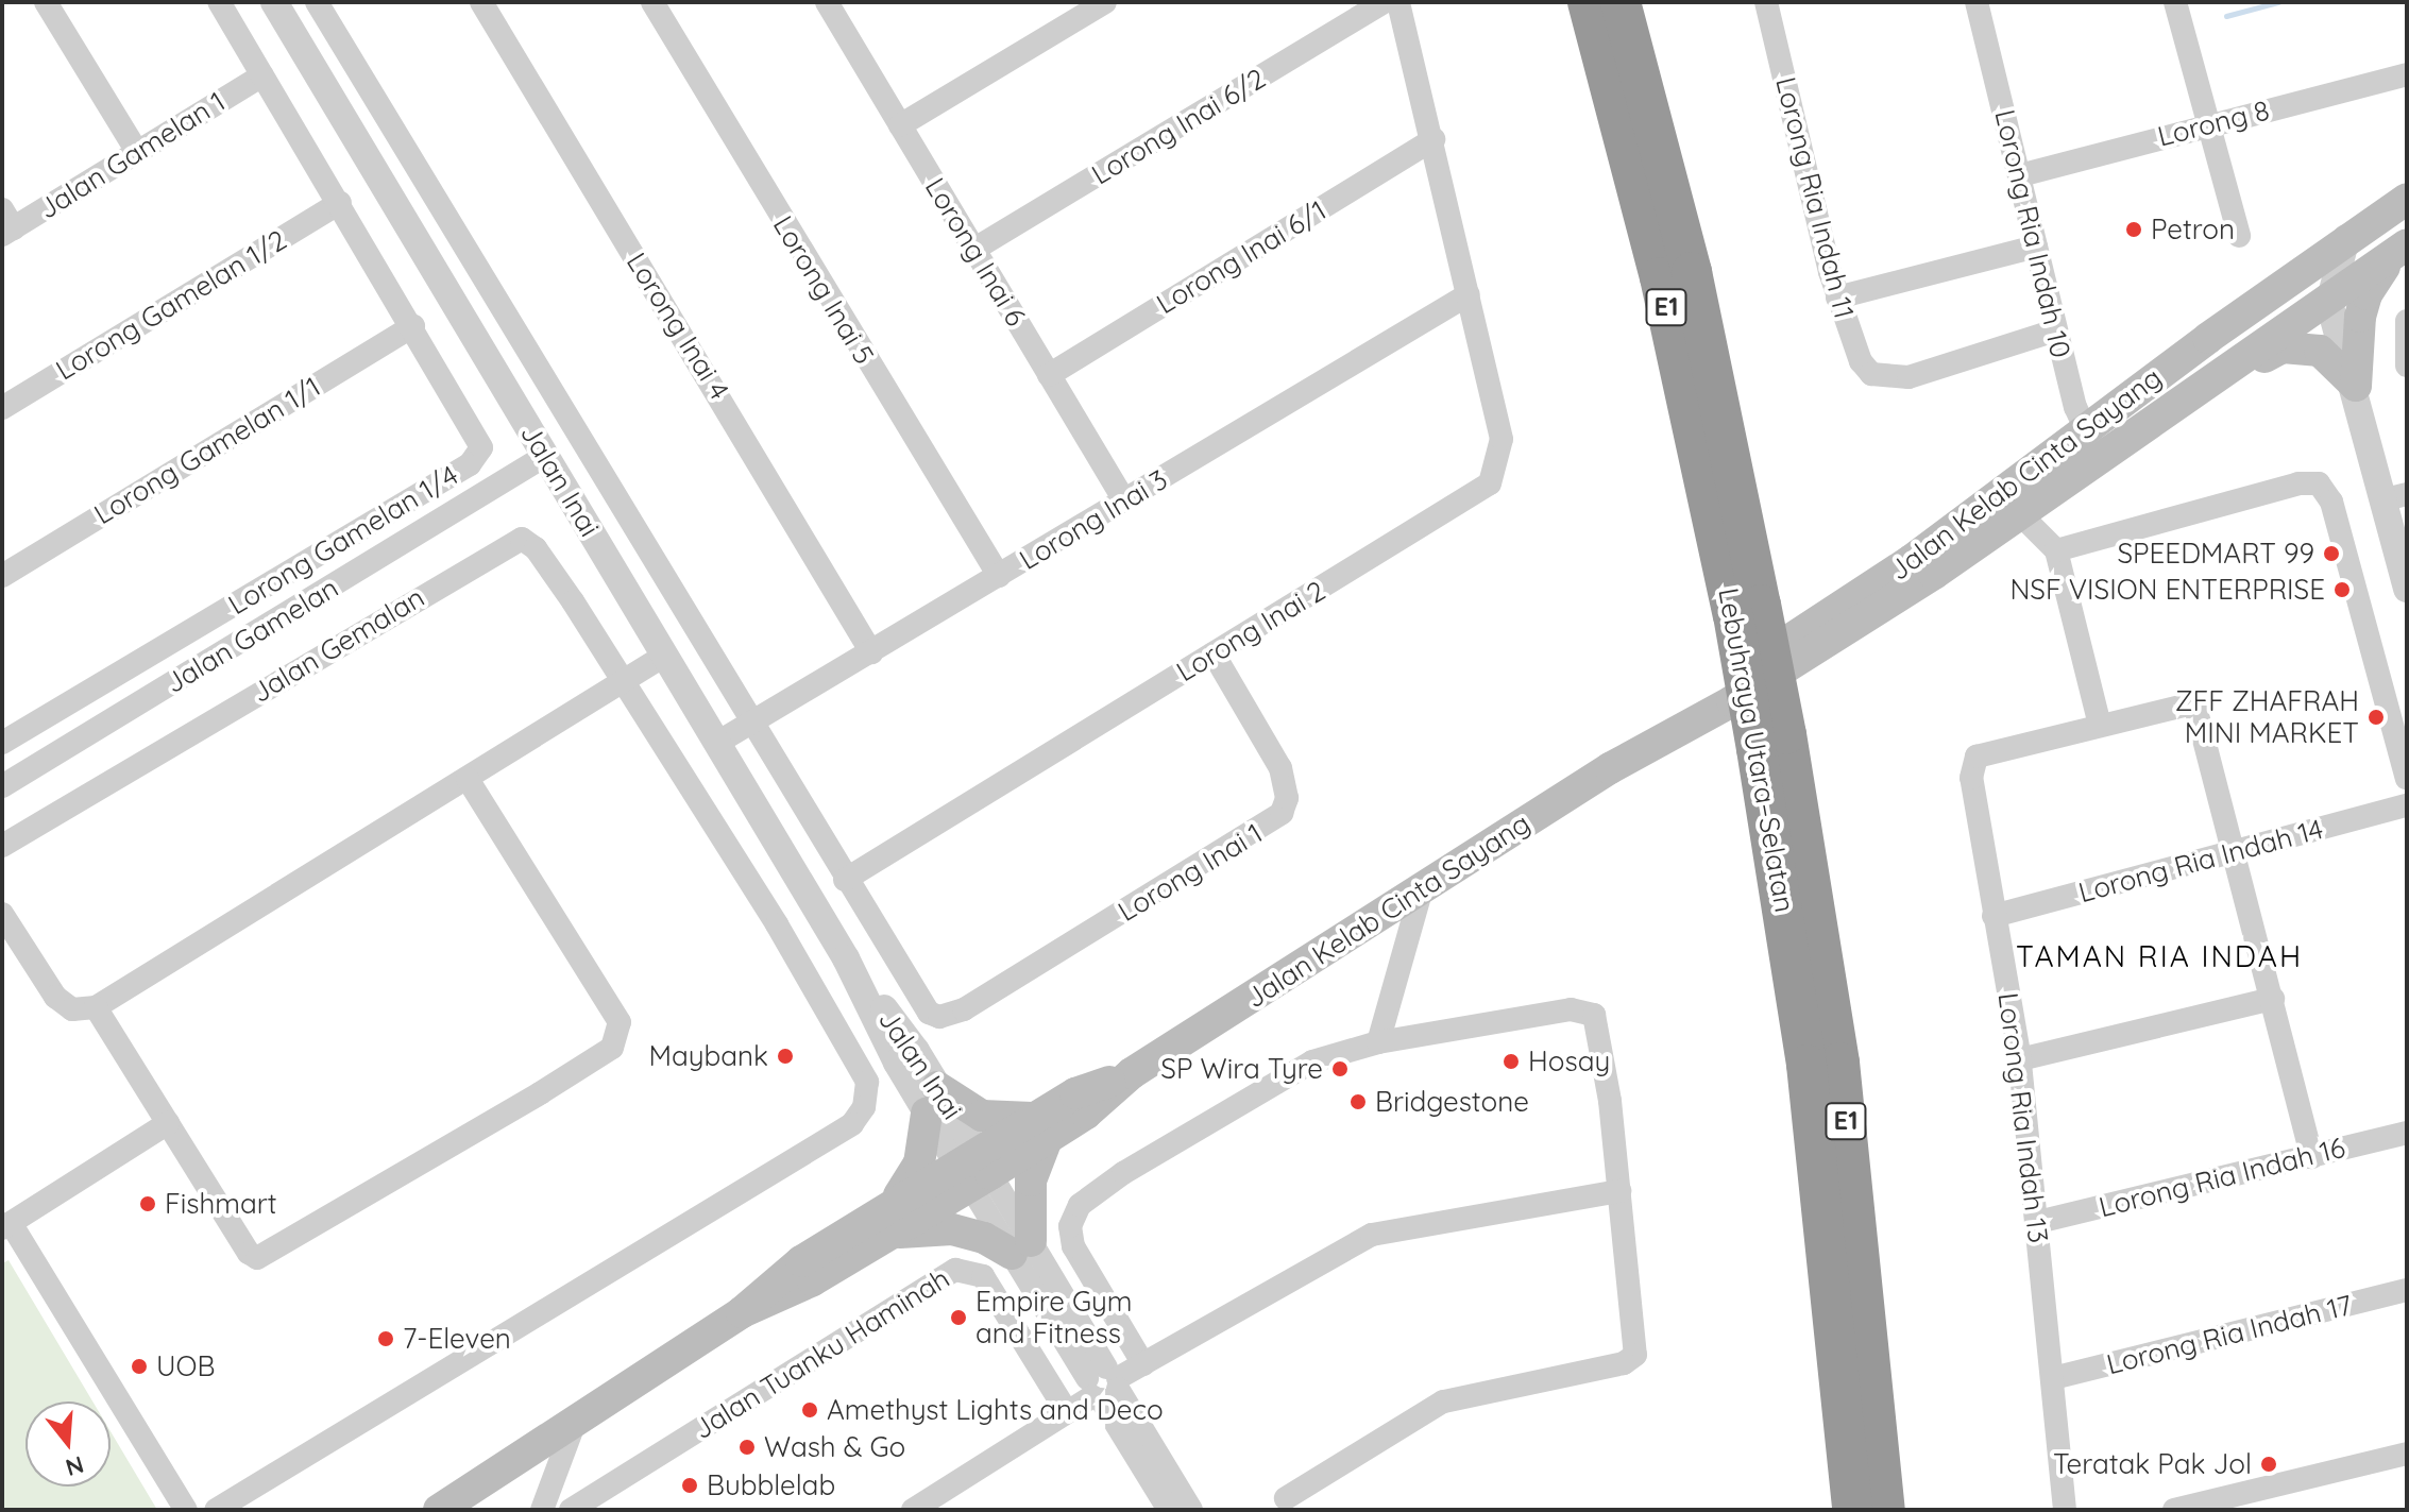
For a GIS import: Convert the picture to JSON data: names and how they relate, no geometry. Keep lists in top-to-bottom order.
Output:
{
  "streets": {
    "highway": ["E1", "Lebuhraya Utara–Selatan"],
    "main road": ["Jalan Kelab Cinta Sayang"],
    "street": [
      "Lorong 8",
      "Lorong Inai 6/2",
      "Jalan Gamelan 1",
      "Lorong Ria Indah 11",
      "Lorong Ria Indah 10",
      "Lorong Inai 6",
      "Lorong Inai 6/1",
      "Lorong Inai 5",
      "Lorong Gamelan 1/2",
      "Lorong Inai 4",
      "Lorong Gamelan 1/1",
      "Jalan Inai",
      "Lorong Inai 3",
      "Lorong Gamelan 1/4",
      "Lorong Inai 2",
      "Jalan Gamelan",
      "Jalan Gemalan",
      "Lorong Ria Indah 14",
      "Lorong Inai 1",
      "Lorong Ria Indah 13",
      "Lorong Ria Indah 16",
      "Lorong Ria Indah 17",
      "Jalan Tuanku Haminah"
    ]
  },
  "crossings": [
    ["Lorong 8", "Lorong Ria Indah 10"],
    ["Lorong Inai 6/2", "Lorong Inai 6"],
    ["Jalan Gamelan 1", "Lorong Gamelan 1/4"],
    ["Lorong Ria Indah 11", "Lorong Ria Indah 10"],
    ["Lorong Ria Indah 10", "Jalan Kelab Cinta Sayang"],
    ["Lorong Inai 6", "Lorong Inai 6/1"],
    ["Lorong Inai 6", "Lorong Inai 3"],
    ["Lorong Inai 6/1", "Lorong Inai 2"],
    ["Lorong Inai 5", "Lorong Inai 3"],
    ["Lorong Gamelan 1/2", "Lorong Gamelan 1/4"],
    ["Lorong Inai 4", "Lorong Inai 3"],
    ["Lorong Gamelan 1/1", "Lorong Gamelan 1/4"],
    ["Jalan Kelab Cinta Sayang", "Jalan Inai"],
    ["Jalan Inai", "Lorong Inai 3"],
    ["Jalan Inai", "Jalan Gamelan"],
    ["Lorong Inai 3", "Lorong Inai 2"],
    ["Lorong Inai 2", "Lorong Inai 1"],
    ["Lorong Ria Indah 14", "Lorong Ria Indah 13"],
    ["Lorong Ria Indah 13", "Lorong Ria Indah 16"],
    ["Lorong Ria Indah 13", "Lorong Ria Indah 17"]
  ],
  "districts": ["TAMAN RIA INDAH"],
  "places": [
    "Petron",
    "SPEEDMART 99",
    "NSF VISION ENTERPRISE",
    "ZFF ZHAFRAH MINI MARKET",
    "Maybank",
    "Hosay",
    "SP Wira Tyre",
    "Bridgestone",
    "Fishmart",
    "Empire Gym and Fitness",
    "7-Eleven",
    "UOB",
    "Amethyst Lights and Deco",
    "Wash & Go",
    "Teratak Pak Jol",
    "Bubblelab"
  ],
  "north": "bottom"
}
